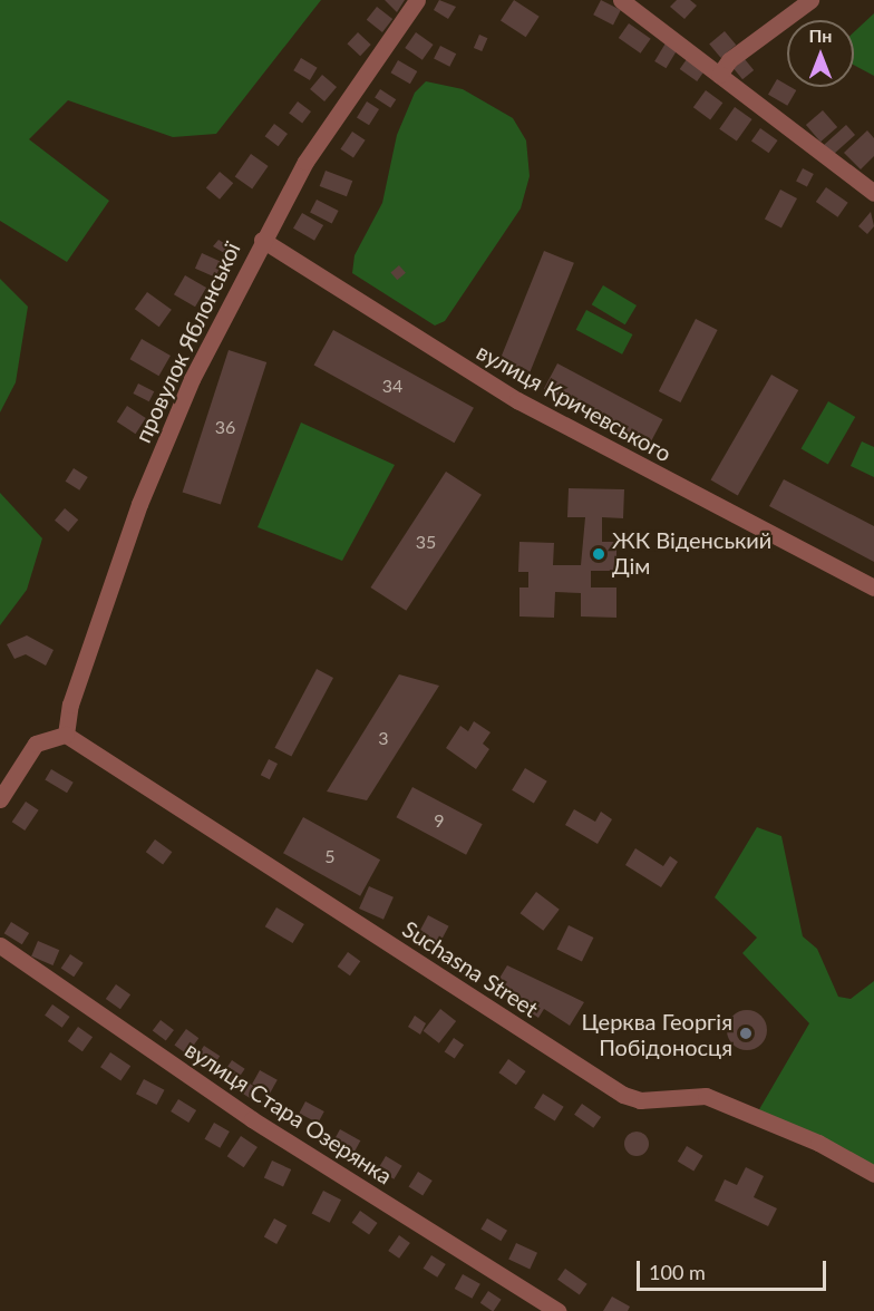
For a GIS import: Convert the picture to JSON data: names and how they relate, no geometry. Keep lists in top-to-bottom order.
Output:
{
  "streets": {
    "street": [
      "провулок Яблонської",
      "вулиця Кричевського",
      "Suchasna Street",
      "вулиця Стара Озерянка"
    ]
  },
  "crossings": [
    ["провулок Яблонської", "вулиця Кричевського"],
    ["провулок Яблонської", "Suchasna Street"]
  ],
  "places": ["ЖК Віденський Дім", "Церква Георгія Побідоносця"],
  "house_numbers": [
    "34",
    "36",
    "35",
    "3",
    "9",
    "5"
  ],
  "scale_bar": "100 m",
  "north": "top"
}
